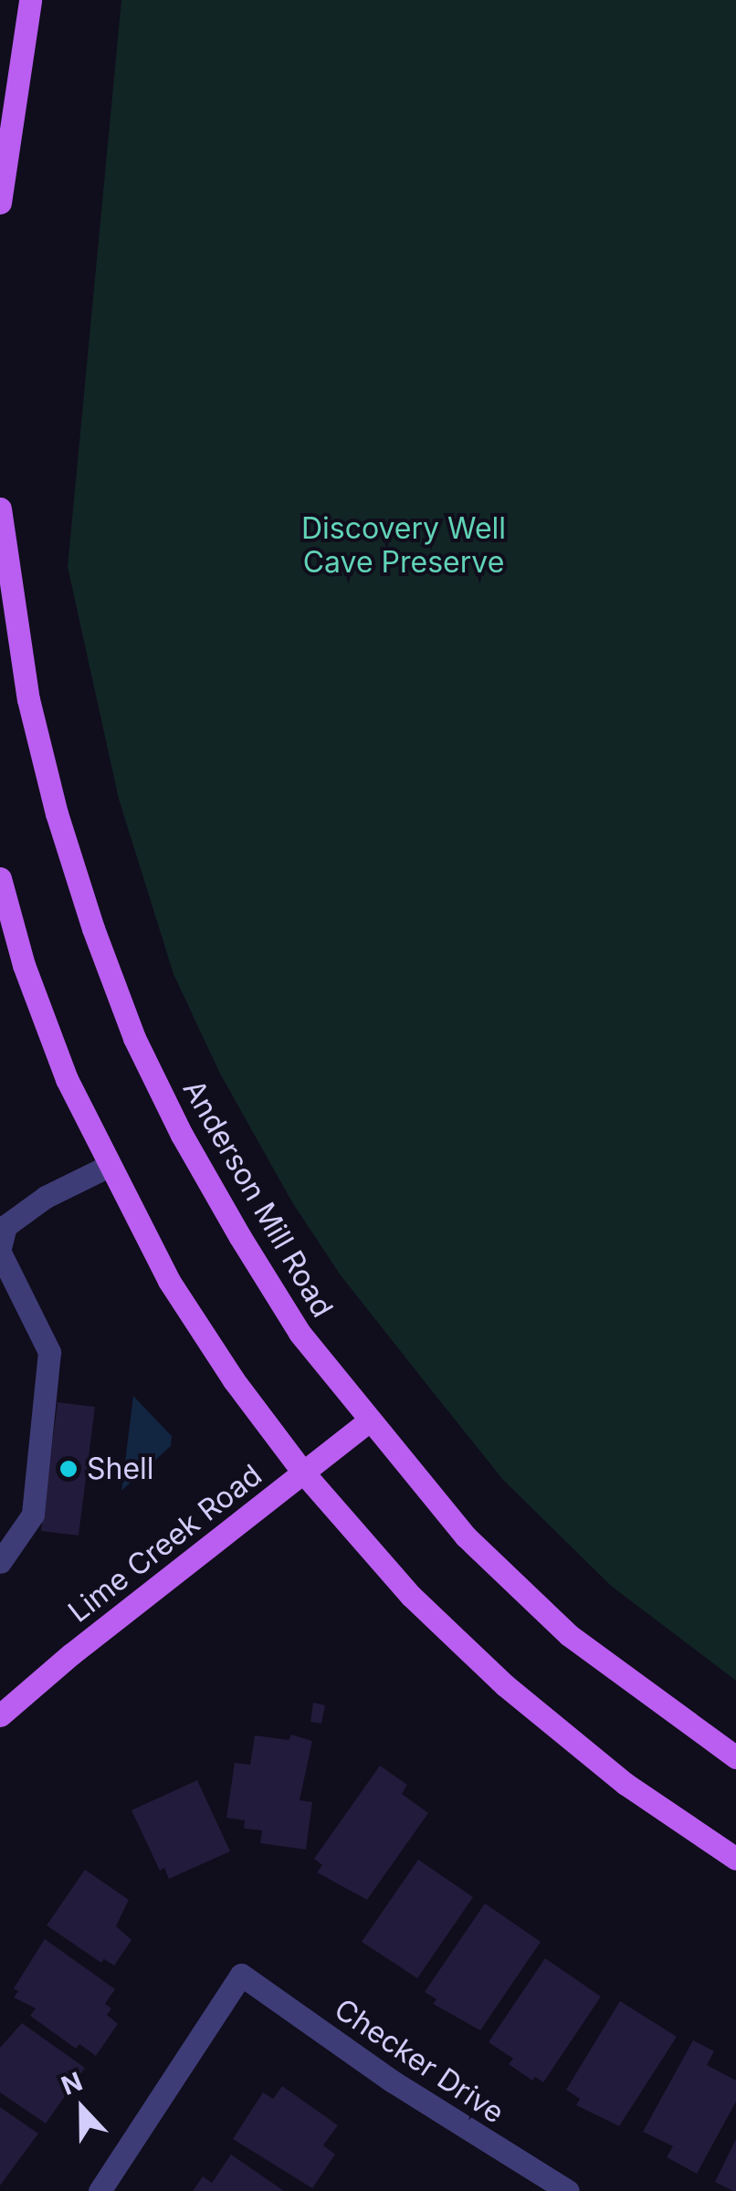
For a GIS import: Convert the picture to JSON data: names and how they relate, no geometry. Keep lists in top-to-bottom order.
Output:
{
  "streets": {
    "main road": ["Anderson Mill Road", "Lime Creek Road"],
    "street": ["Checker Drive"]
  },
  "crossings": [
    ["Anderson Mill Road", "Lime Creek Road"]
  ],
  "parks": ["Discovery Well Cave Preserve"],
  "places": ["Shell"],
  "north": "top"
}
